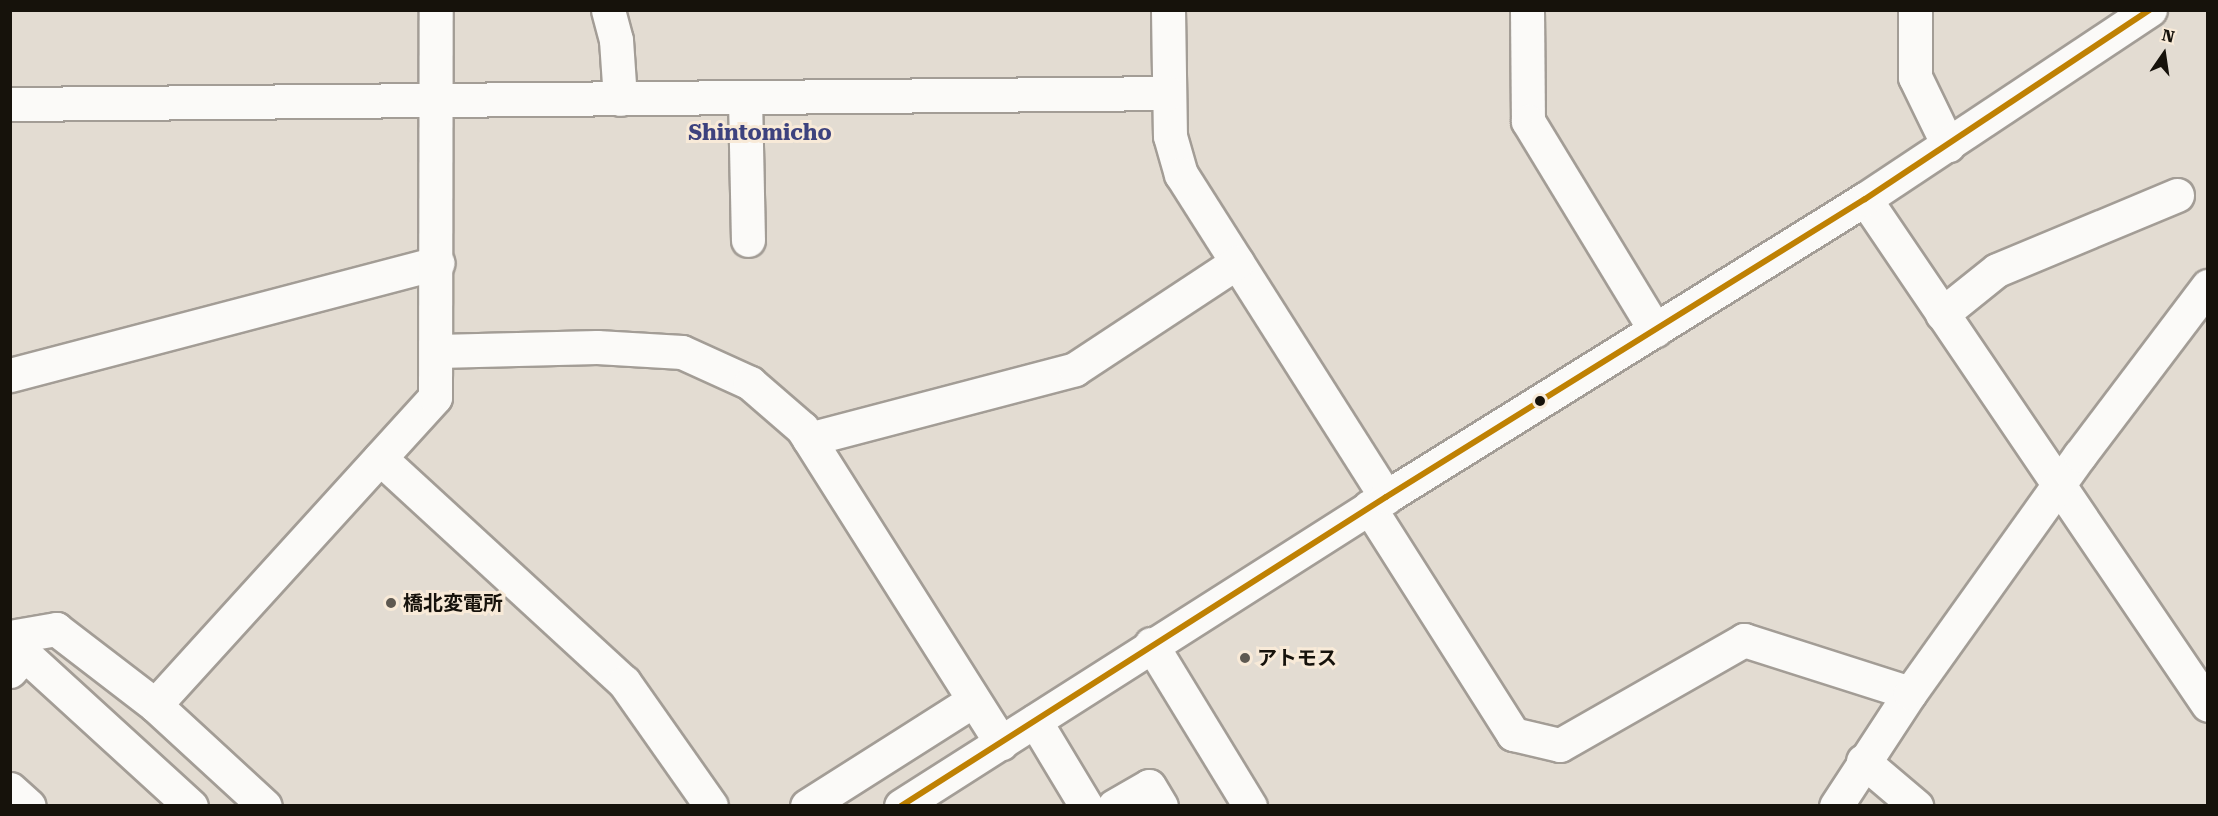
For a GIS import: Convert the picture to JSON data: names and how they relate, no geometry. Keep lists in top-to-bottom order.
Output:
{
  "districts": ["Shintomicho"],
  "places": ["橋北変電所", "アトモス"],
  "north": "top"
}
